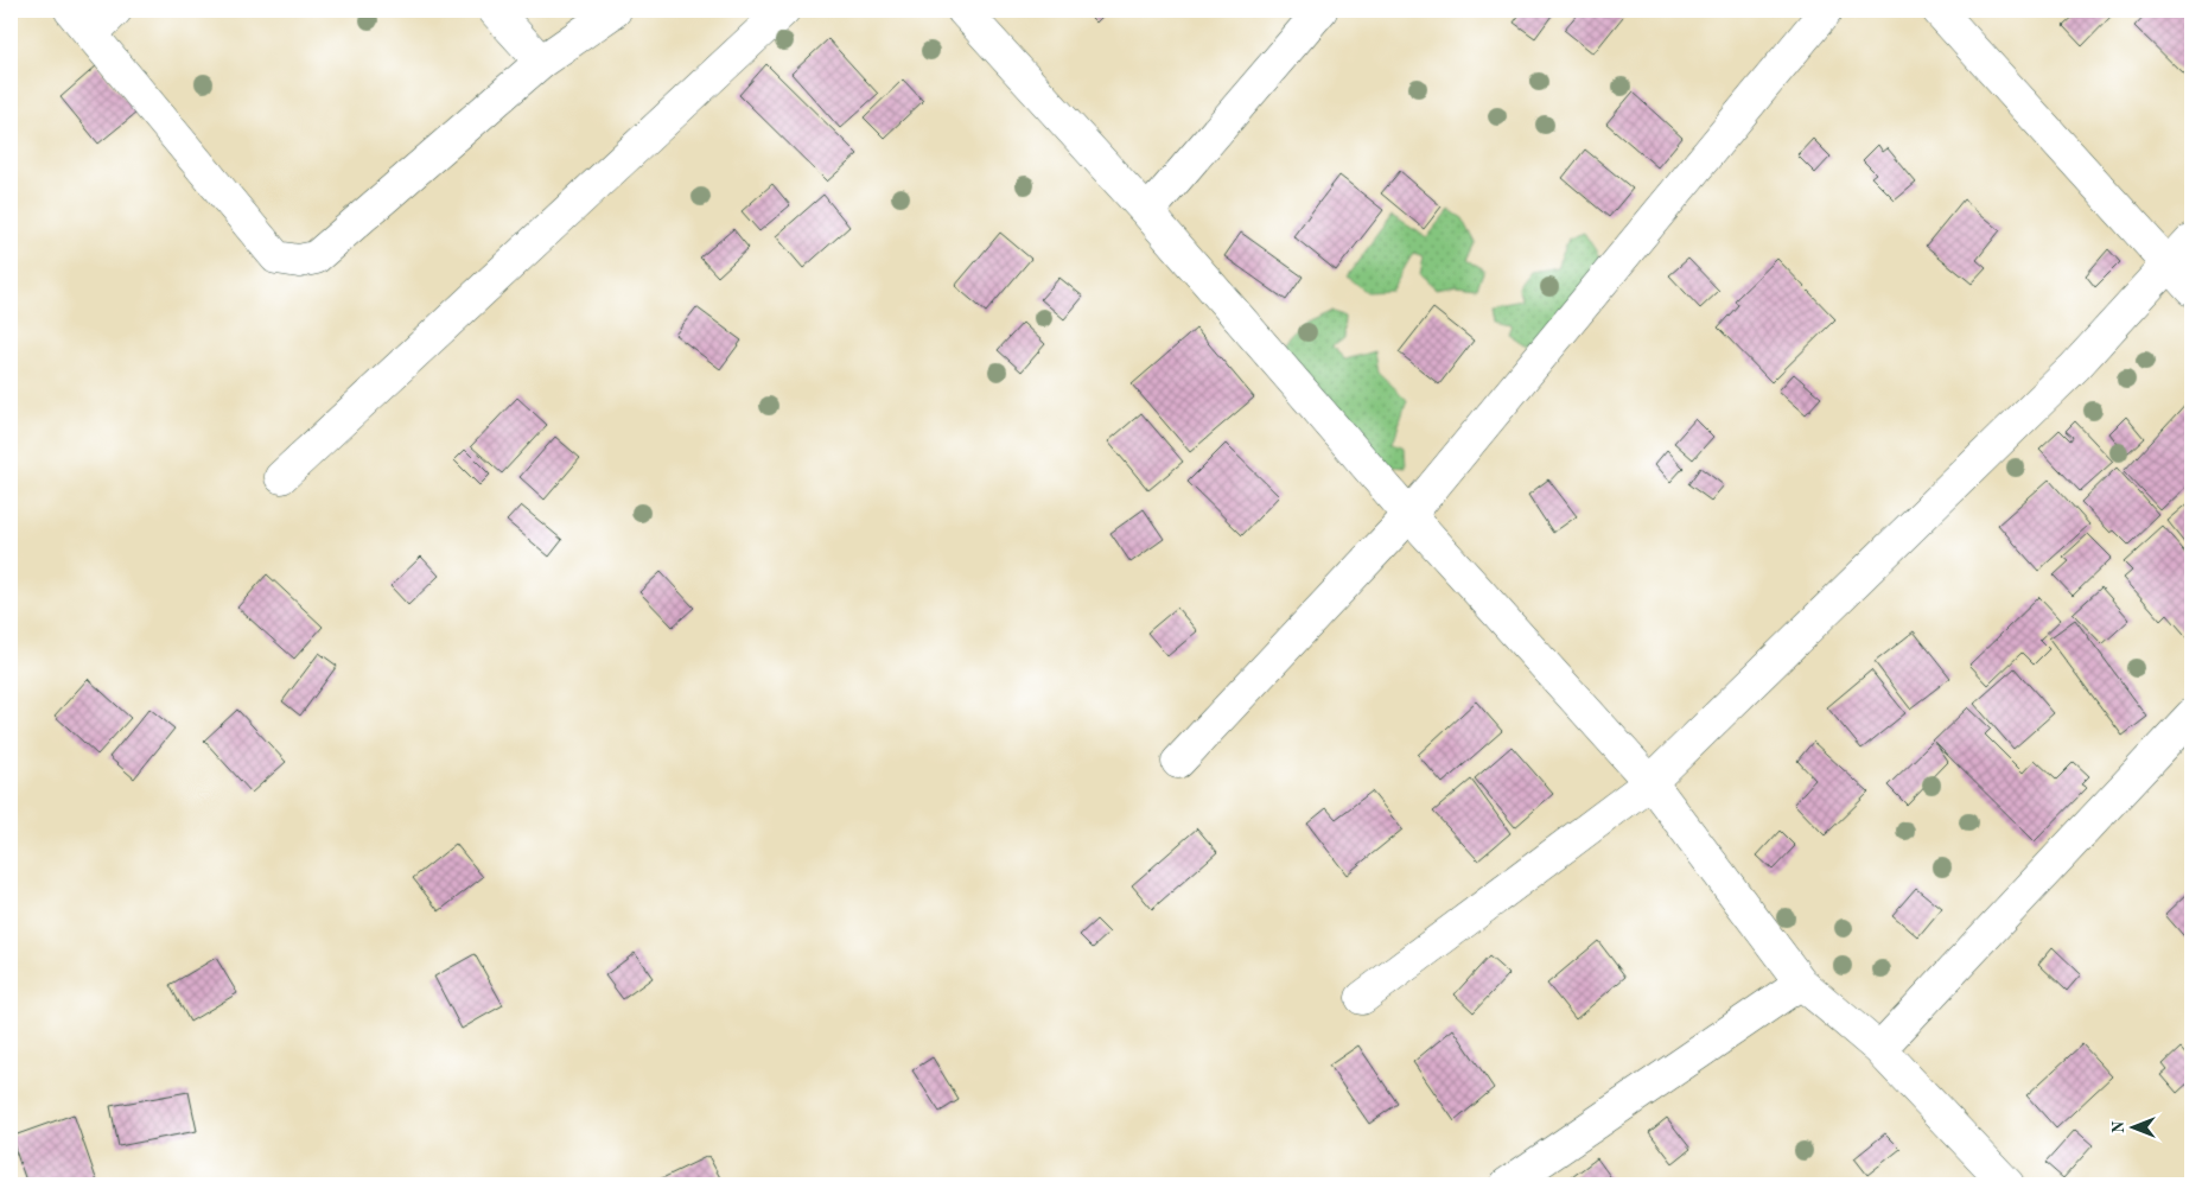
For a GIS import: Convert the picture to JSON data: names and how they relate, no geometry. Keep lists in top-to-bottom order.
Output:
{
  "north": "left"
}
